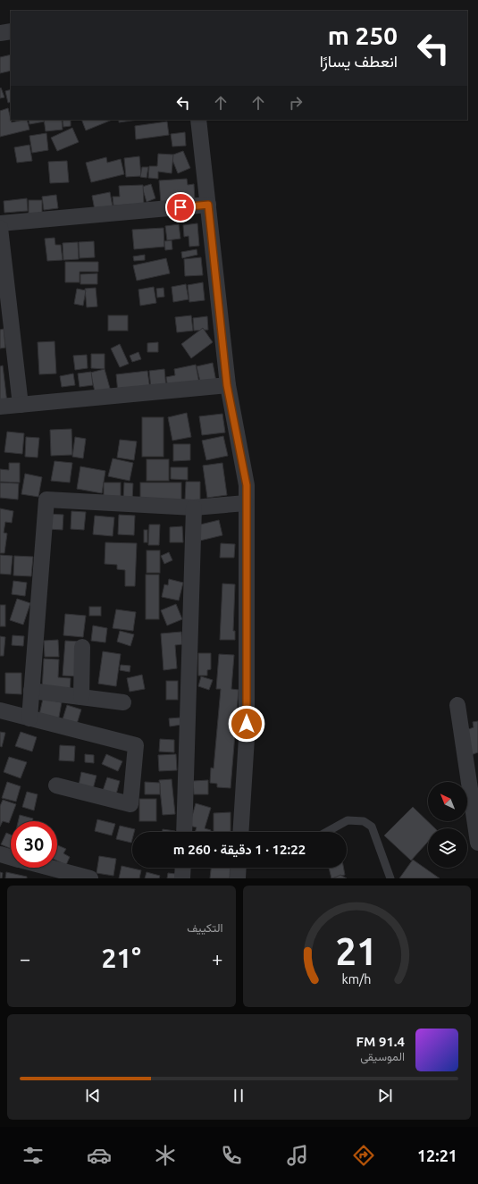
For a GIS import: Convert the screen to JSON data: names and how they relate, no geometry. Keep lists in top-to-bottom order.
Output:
{
  "north": "top left",
  "page": {
    "turn": ["250 m", "انعطف يسارًا"],
    "limit": "30",
    "trip": "12:22 · 1 دقيقة · 260 m",
    "tile": "التكييف",
    "heat": ["−", "21°", "+"],
    "song": ["91.4 FM", "الموسيقى"],
    "tabs": "12:21",
    "gauge": ["21", "km/h"]
  }
}
